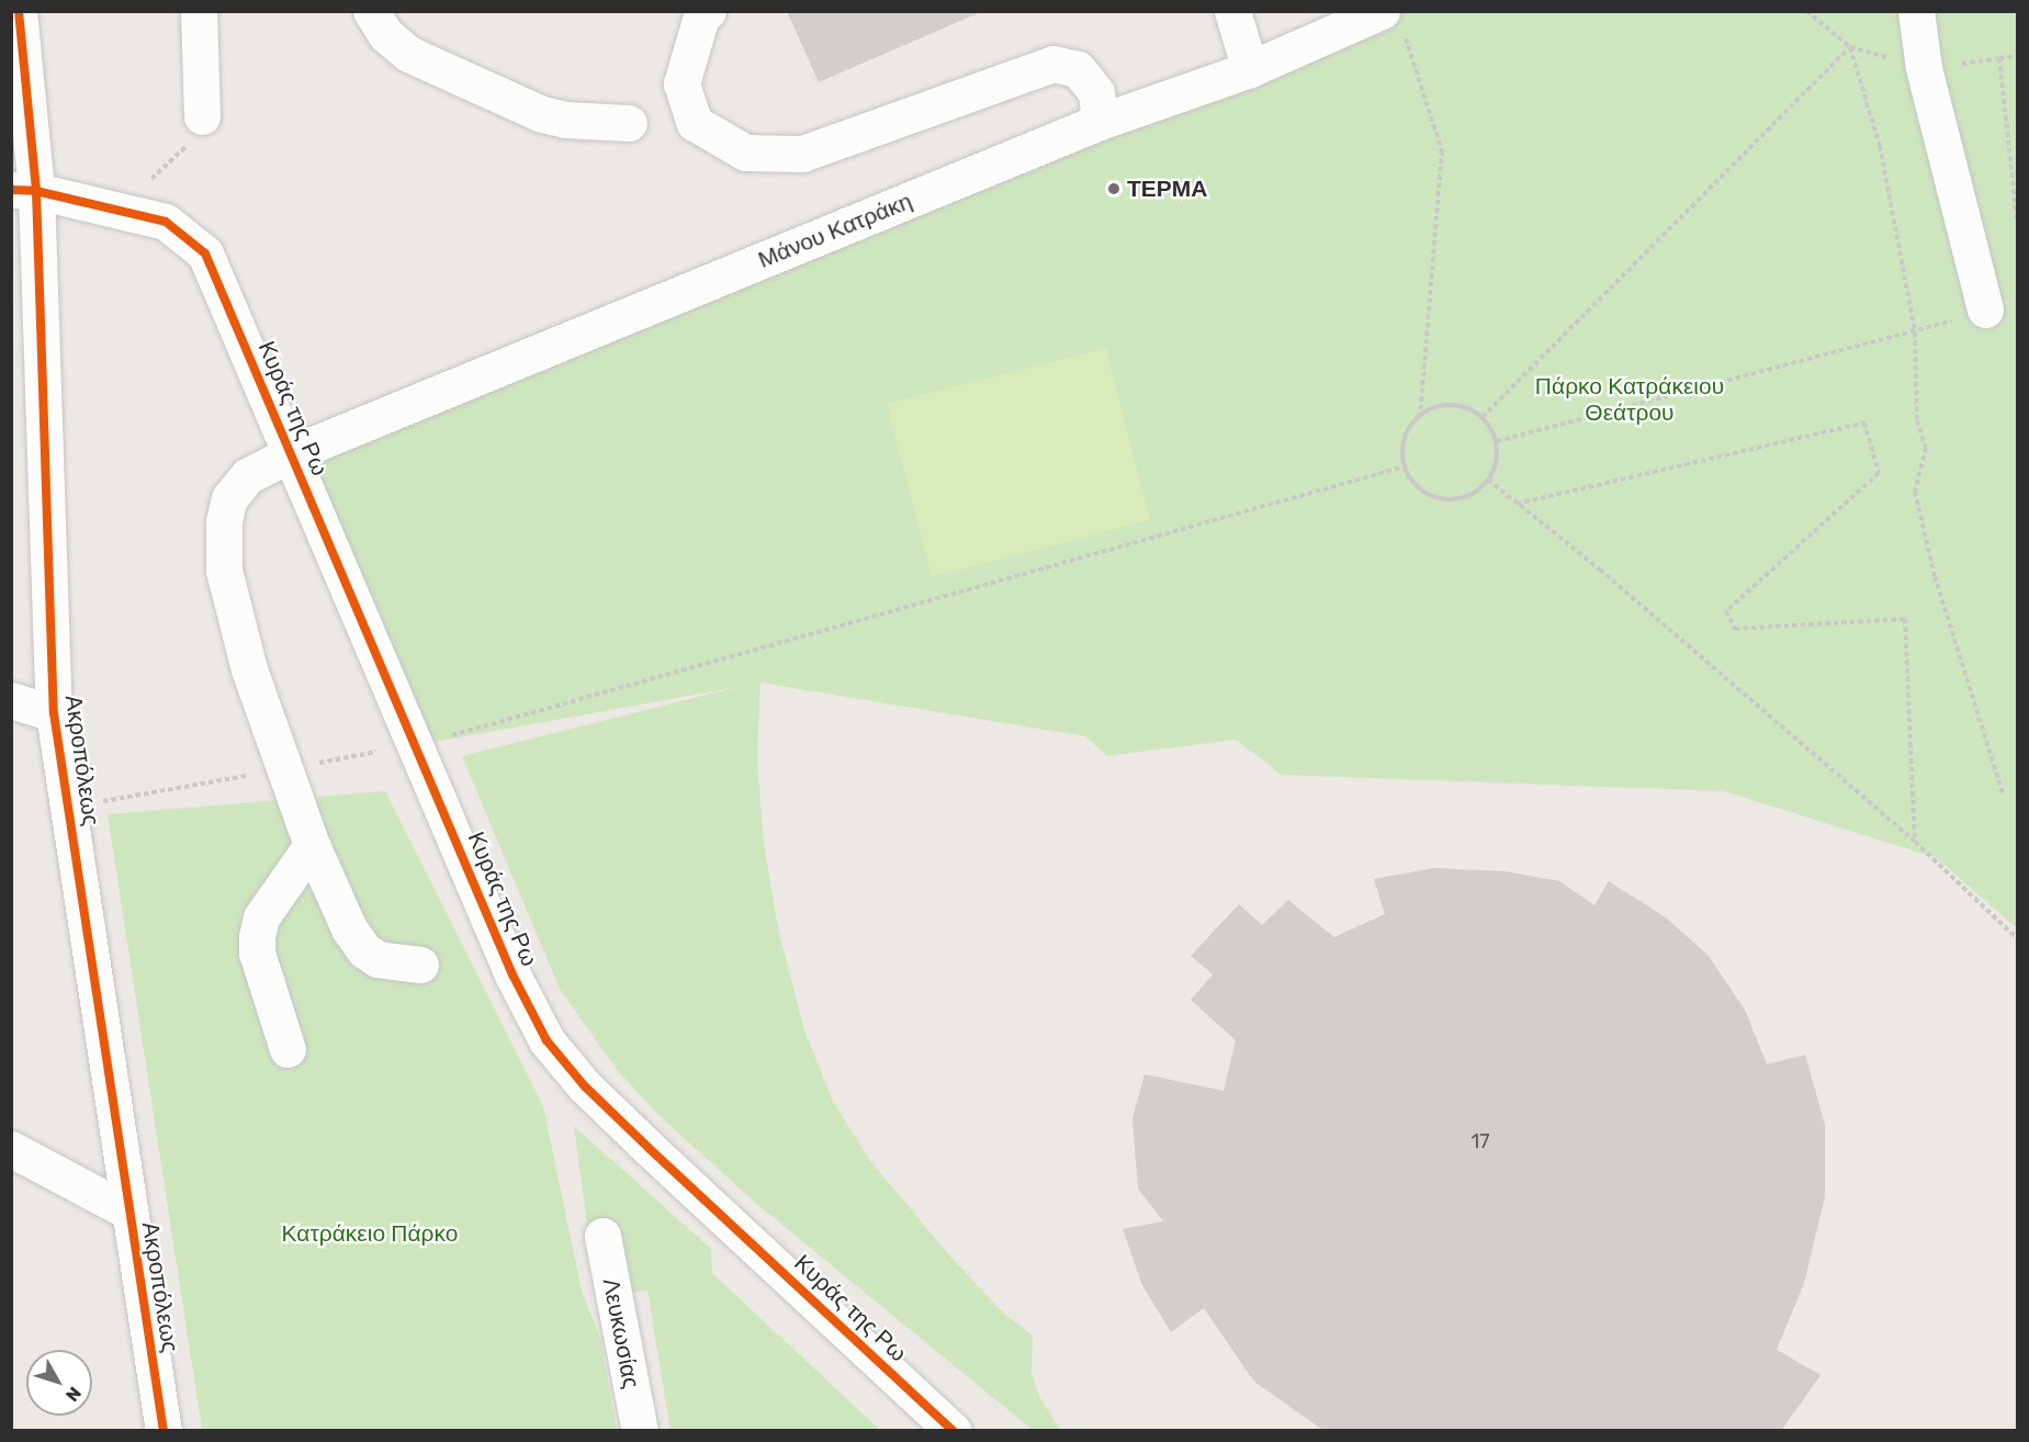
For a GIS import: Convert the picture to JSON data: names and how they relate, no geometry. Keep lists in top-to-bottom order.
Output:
{
  "streets": {
    "street": [
      "Μάνου Κατράκη",
      "Κυράς της Ρω",
      "Ακροπόλεως",
      "Λευκωσίας"
    ]
  },
  "crossings": [
    ["Μάνου Κατράκη", "Κυράς της Ρω"]
  ],
  "parks": ["Πάρκο Κατράκειου Θεάτρου", "Κατράκειο Πάρκο"],
  "places": ["ΤΕΡΜΑ"],
  "house_numbers": ["17"],
  "north": "bottom right"
}
